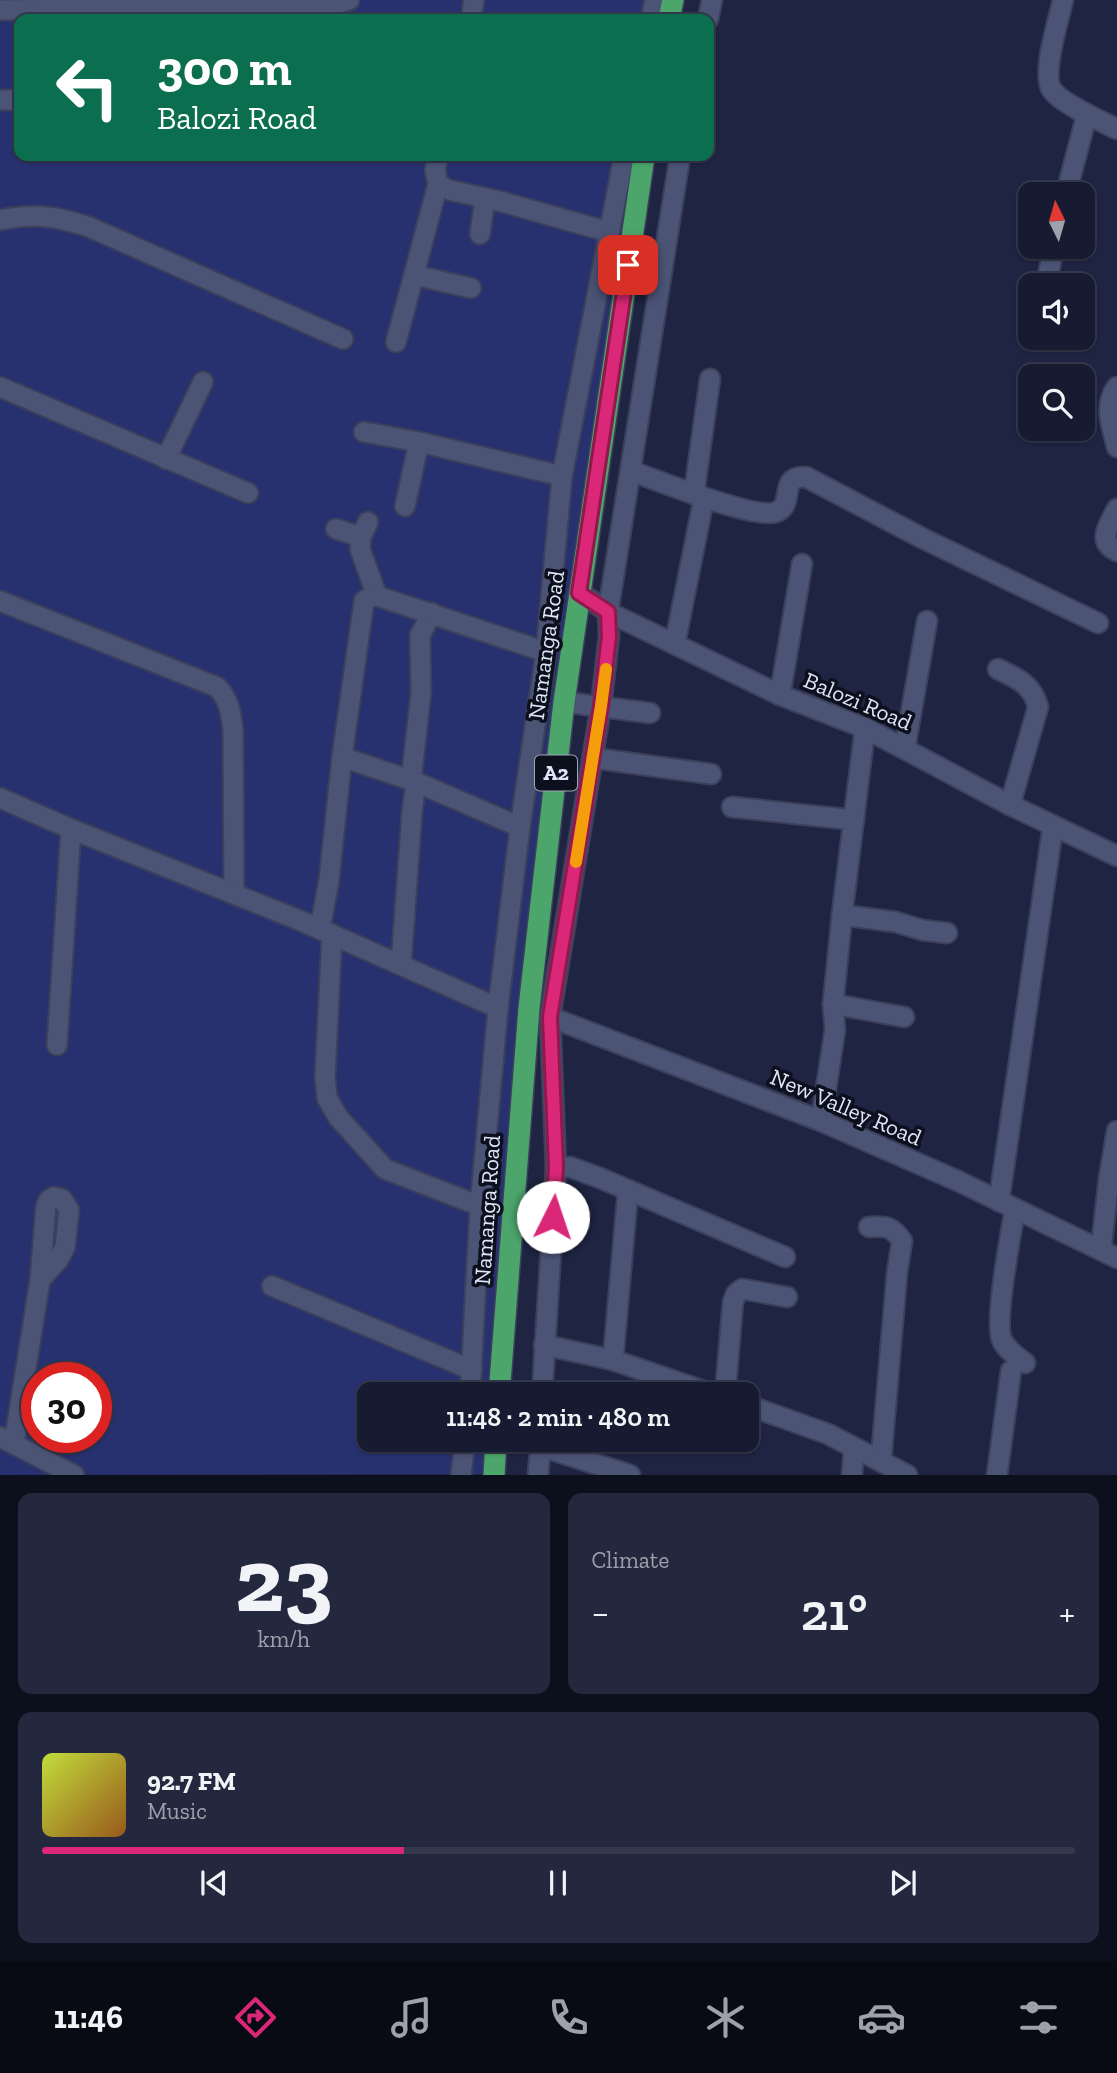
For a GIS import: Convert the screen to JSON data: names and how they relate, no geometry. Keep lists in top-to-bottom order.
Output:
{
  "streets": {
    "highway": ["Namanga Road", "A2"],
    "street": ["Balozi Road", "New Valley Road"]
  },
  "crossings": [
    ["Namanga Road", "Balozi Road"]
  ],
  "north": "top",
  "page": {
    "turn": ["300 m", "Balozi Road"],
    "limit": "30",
    "trip": "11:48 · 2 min · 480 m",
    "tile": [
      ["23", "km/h"],
      "Climate"
    ],
    "heat": ["−", "21°", "+"],
    "song": ["92.7 FM", "Music"],
    "tabs": "11:46"
  }
}
